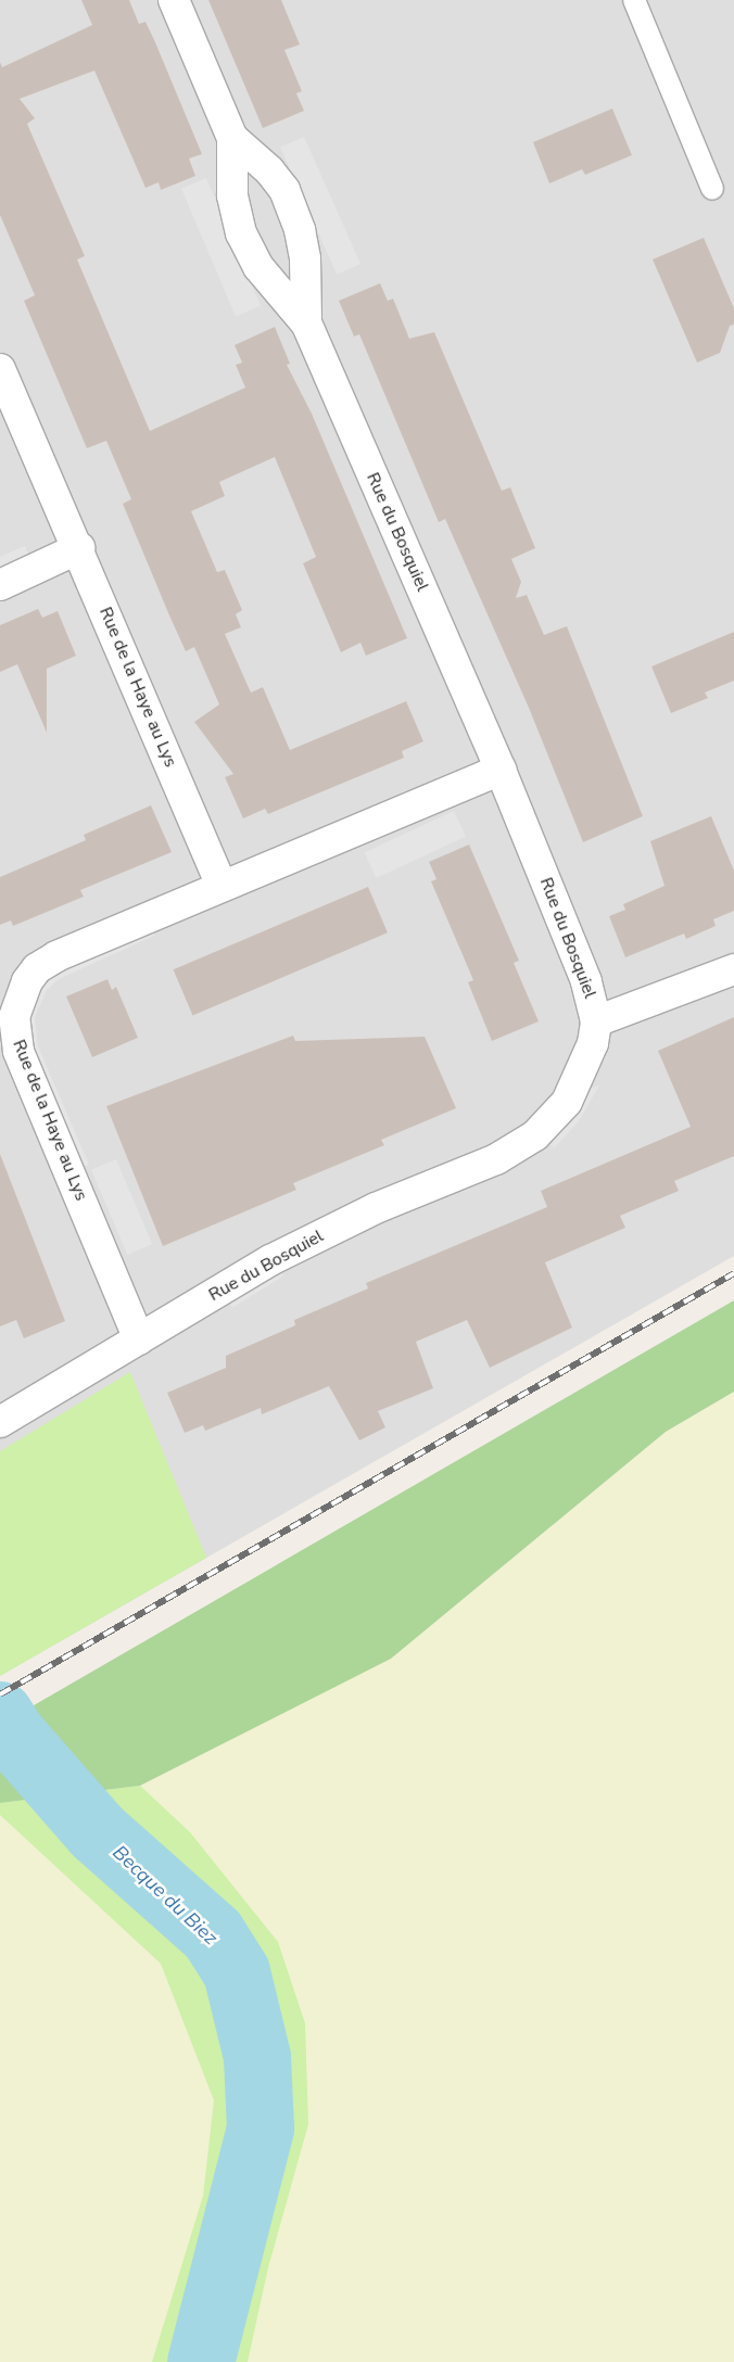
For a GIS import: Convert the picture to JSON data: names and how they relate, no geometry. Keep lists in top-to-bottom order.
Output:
{
  "streets": {
    "street": ["Rue du Bosquiel", "Rue de la Haye au Lys"]
  },
  "crossings": [
    ["Rue du Bosquiel", "Rue de la Haye au Lys"]
  ],
  "water": ["Becque du Biez"]
}
